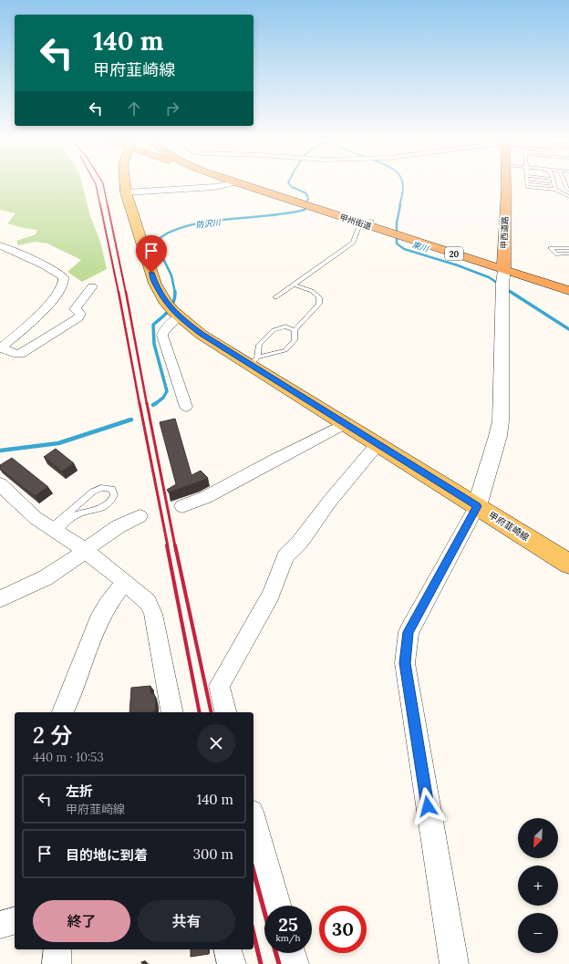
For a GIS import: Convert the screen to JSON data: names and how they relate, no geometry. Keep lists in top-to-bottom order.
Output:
{
  "streets": {
    "highway": ["甲州街道", "甲西道路", "20"],
    "main road": ["甲府韮崎線"]
  },
  "crossings": [
    ["甲州街道", "甲西道路"]
  ],
  "water": ["防沢川", "東川"],
  "north": "bottom left",
  "page": {
    "turn": ["140 m", "甲府韮崎線"],
    "heading": ["2 分", "440 m · 10:53"],
    "list": [
      {
        "name": "左折",
        "note": "甲府韮崎線",
        "value": "140 m"
      },
      {
        "name": "目的地に到着",
        "value": "300 m"
      }
    ],
    "map_buttons": ["+", "−"],
    "buttons": ["終了", "共有"],
    "speed": "25 km/h",
    "limit": "30"
  }
}
